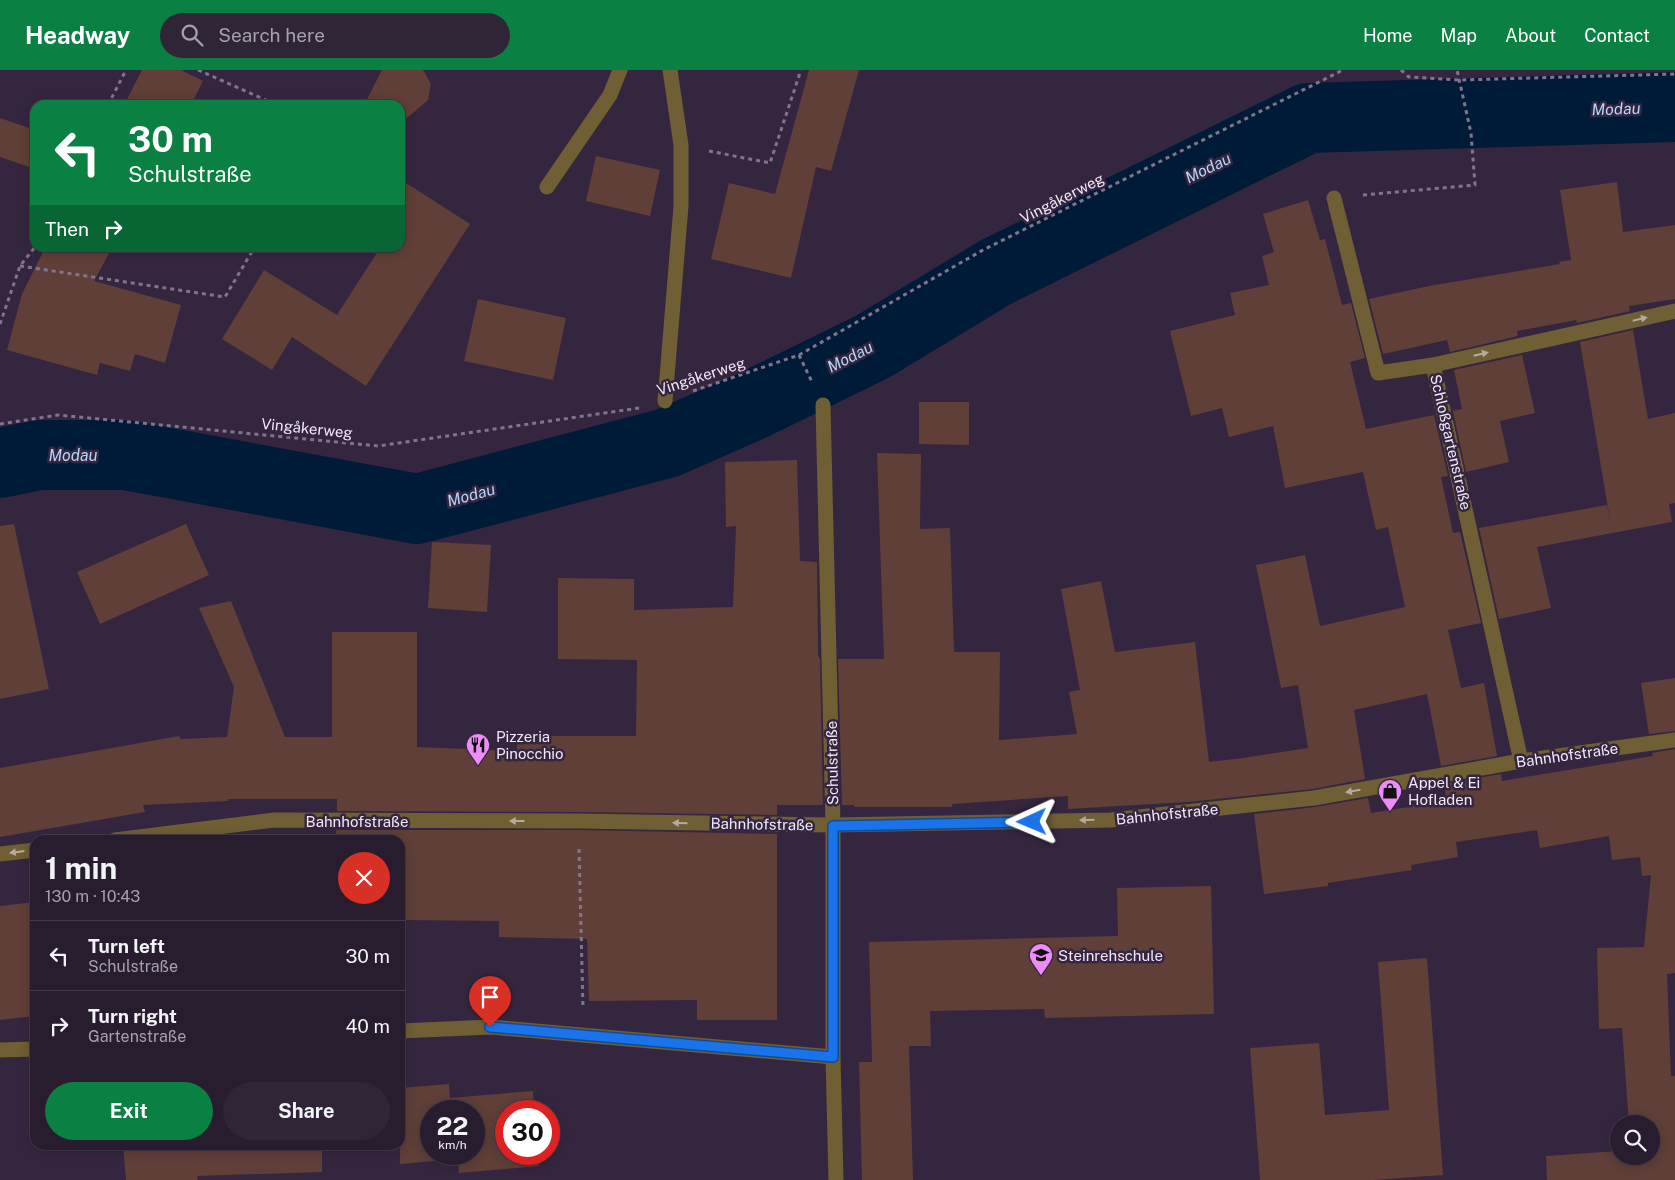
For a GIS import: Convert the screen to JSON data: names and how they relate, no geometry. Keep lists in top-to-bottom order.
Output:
{
  "streets": {
    "street": ["Schloßgartenstraße", "Bahnhofstraße", "Schulstraße"],
    "path": ["Vingåkerweg"]
  },
  "crossings": [
    ["Schloßgartenstraße", "Bahnhofstraße"],
    ["Bahnhofstraße", "Schulstraße"]
  ],
  "one_way": ["Schloßgartenstraße", "Bahnhofstraße"],
  "water": ["Modau"],
  "places": {
    "restaurant": ["Pizzeria Pinocchio"],
    "shop": ["Appel & Ei Hofladen"],
    "school or university": ["Steinrehschule"]
  },
  "page": {
    "header": "Headway",
    "search": "Search here",
    "nav": [
      "Home",
      "Map",
      "About",
      "Contact"
    ],
    "turn": ["30 m", "Schulstraße"],
    "then": "Then",
    "heading": ["1 min", "130 m · 10:43"],
    "list": [
      {
        "name": "Turn left",
        "note": "Schulstraße",
        "value": "30 m"
      },
      {
        "name": "Turn right",
        "note": "Gartenstraße",
        "value": "40 m"
      }
    ],
    "buttons": ["Exit", "Share"],
    "speed": "22 km/h",
    "limit": "30"
  }
}
